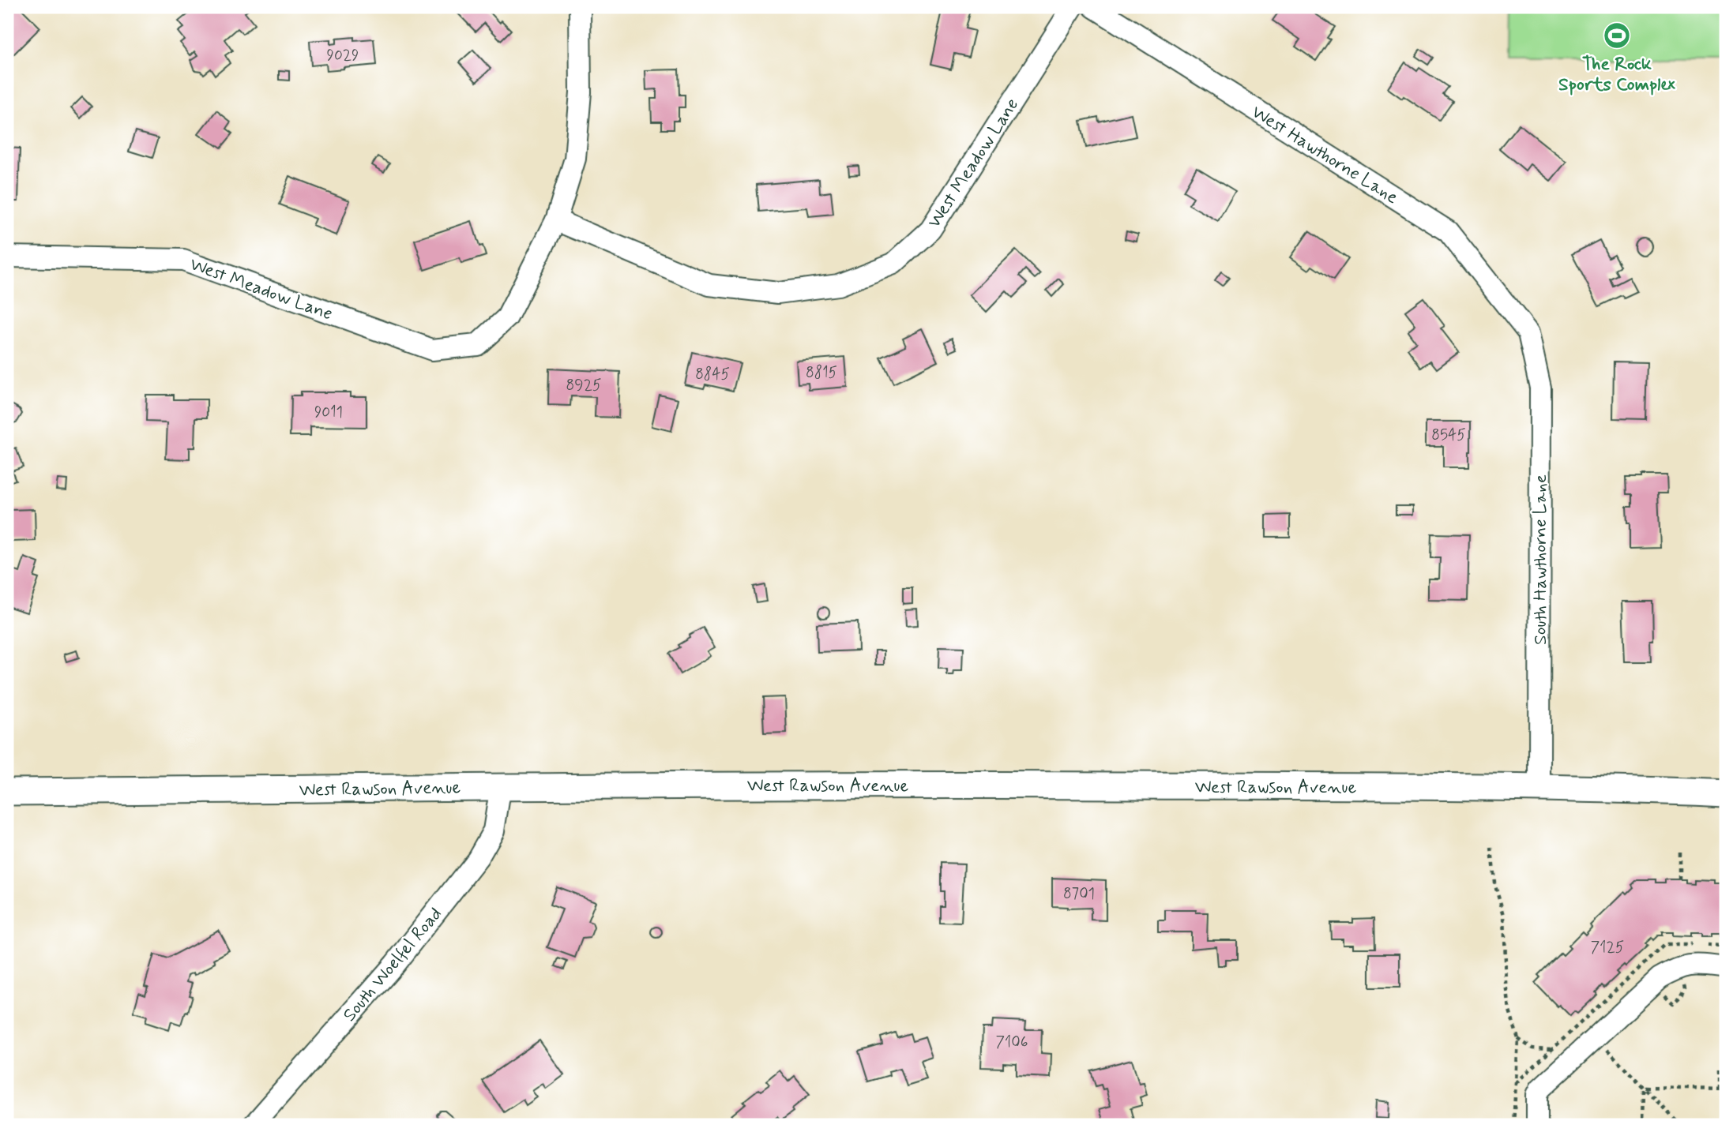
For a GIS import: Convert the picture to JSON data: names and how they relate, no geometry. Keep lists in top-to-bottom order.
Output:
{
  "streets": {
    "main road": ["West Rawson Avenue"],
    "street": [
      "West Hawthorne Lane",
      "West Meadow Lane",
      "South Hawthorne Lane",
      "South Woelfel Road"
    ]
  },
  "crossings": [
    ["West Hawthorne Lane", "South Hawthorne Lane"],
    ["South Hawthorne Lane", "West Rawson Avenue"],
    ["West Rawson Avenue", "South Woelfel Road"]
  ],
  "places": {
    "sports": ["The Rock Sports Complex"]
  },
  "house_numbers": [
    "9029",
    "8815",
    "8845",
    "8925",
    "9011",
    "8545",
    "8701",
    "7125",
    "7106"
  ]
}
